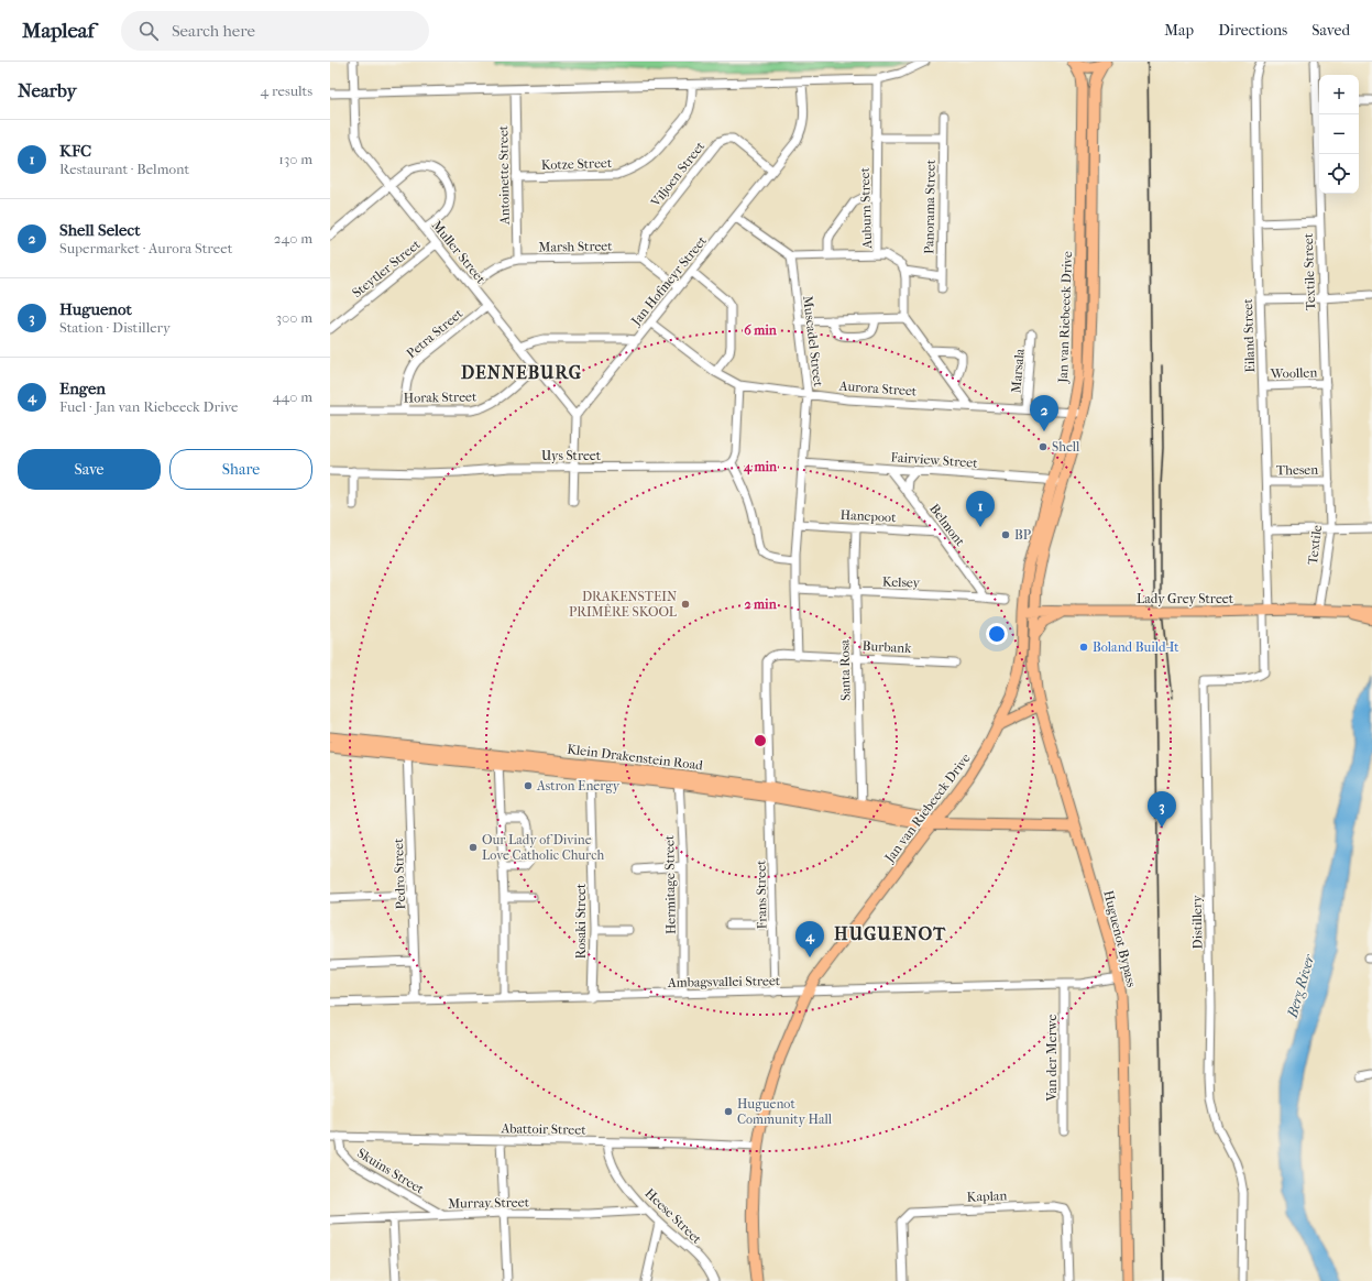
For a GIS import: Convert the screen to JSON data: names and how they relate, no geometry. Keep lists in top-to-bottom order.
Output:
{
  "streets": {
    "main road": [
      "Jan van Riebeeck Drive",
      "Lady Grey Street",
      "Klein Drakenstein Road",
      "Huguenot Bypass"
    ],
    "street": [
      "Kotze Street",
      "Viljoen Street",
      "Antoinette Street",
      "Panorama Street",
      "Auburn Street",
      "Marsh Street",
      "Muller Street",
      "Steytler Street",
      "Textile Street",
      "Jan Hofmeyr Street",
      "Petra Street",
      "Eiland Street",
      "Muscadel Street",
      "Marsala",
      "Woollen",
      "Aurora Street",
      "Horak Street",
      "Uys Street",
      "Fairview Street",
      "Thesen",
      "Hanepoot",
      "Belmont",
      "Textile",
      "Kelsey",
      "Burbank",
      "Santa Rosa",
      "Pedro Street",
      "Hermitage Street",
      "Frans Street",
      "Rosaki Street",
      "Distillery",
      "Ambagsvallei Street",
      "Van der Merwe",
      "Abattoir Street",
      "Skuins Street",
      "Kaplan",
      "Murray Street",
      "Heese Street"
    ]
  },
  "crossings": [
    ["Kotze Street", "Antoinette Street"],
    ["Viljoen Street", "Marsh Street"],
    ["Viljoen Street", "Jan Hofmeyr Street"],
    ["Antoinette Street", "Marsh Street"],
    ["Panorama Street", "Auburn Street"],
    ["Marsh Street", "Muller Street"],
    ["Muller Street", "Steytler Street"],
    ["Muller Street", "Jan Hofmeyr Street"],
    ["Muller Street", "Petra Street"],
    ["Muller Street", "Horak Street"],
    ["Textile Street", "Woollen"],
    ["Textile Street", "Thesen"],
    ["Textile Street", "Textile"],
    ["Jan Hofmeyr Street", "Aurora Street"],
    ["Jan van Riebeeck Drive", "Aurora Street"],
    ["Jan van Riebeeck Drive", "Fairview Street"],
    ["Jan van Riebeeck Drive", "Lady Grey Street"],
    ["Jan van Riebeeck Drive", "Klein Drakenstein Road"],
    ["Jan van Riebeeck Drive", "Huguenot Bypass"],
    ["Jan van Riebeeck Drive", "Ambagsvallei Street"],
    ["Jan van Riebeeck Drive", "Abattoir Street"],
    ["Petra Street", "Horak Street"],
    ["Eiland Street", "Woollen"],
    ["Eiland Street", "Thesen"],
    ["Eiland Street", "Lady Grey Street"],
    ["Eiland Street", "Distillery"],
    ["Muscadel Street", "Aurora Street"],
    ["Muscadel Street", "Fairview Street"],
    ["Muscadel Street", "Hanepoot"],
    ["Muscadel Street", "Kelsey"],
    ["Muscadel Street", "Burbank"],
    ["Marsala", "Aurora Street"],
    ["Fairview Street", "Belmont"],
    ["Thesen", "Textile"],
    ["Hanepoot", "Belmont"],
    ["Hanepoot", "Santa Rosa"],
    ["Belmont", "Kelsey"],
    ["Textile", "Lady Grey Street"],
    ["Kelsey", "Santa Rosa"],
    ["Lady Grey Street", "Distillery"],
    ["Lady Grey Street", "Huguenot Bypass"],
    ["Burbank", "Santa Rosa"],
    ["Burbank", "Klein Drakenstein Road"],
    ["Burbank", "Frans Street"],
    ["Santa Rosa", "Klein Drakenstein Road"],
    ["Klein Drakenstein Road", "Pedro Street"],
    ["Klein Drakenstein Road", "Hermitage Street"],
    ["Klein Drakenstein Road", "Frans Street"],
    ["Klein Drakenstein Road", "Rosaki Street"],
    ["Klein Drakenstein Road", "Huguenot Bypass"],
    ["Pedro Street", "Ambagsvallei Street"],
    ["Hermitage Street", "Ambagsvallei Street"],
    ["Frans Street", "Ambagsvallei Street"],
    ["Rosaki Street", "Ambagsvallei Street"],
    ["Huguenot Bypass", "Ambagsvallei Street"],
    ["Ambagsvallei Street", "Van der Merwe"],
    ["Abattoir Street", "Skuins Street"],
    ["Abattoir Street", "Heese Street"],
    ["Skuins Street", "Murray Street"],
    ["Murray Street", "Heese Street"]
  ],
  "districts": ["DENNEBURG", "HUGUENOT"],
  "water": ["Berg River"],
  "places": [
    "Shell",
    "BP",
    "DRAKENSTEIN PRIMÊRE SKOOL",
    "Boland Build-It",
    "Astron Energy",
    "Our Lady of Divine Love Catholic Church",
    "Huguenot Community Hall"
  ],
  "page": {
    "header": "Mapleaf",
    "search": "Search here",
    "nav": ["Map", "Directions", "Saved"],
    "heading": ["Nearby", "4 results"],
    "map_buttons": ["+", "−"],
    "list": [
      {
        "mark": "1",
        "name": "KFC",
        "note": "Restaurant · Belmont",
        "value": "130 m"
      },
      {
        "mark": "2",
        "name": "Shell Select",
        "note": "Supermarket · Aurora Street",
        "value": "240 m"
      },
      {
        "mark": "3",
        "name": "Huguenot",
        "note": "Station · Distillery",
        "value": "300 m"
      },
      {
        "mark": "4",
        "name": "Engen",
        "note": "Fuel · Jan van Riebeeck Drive",
        "value": "440 m"
      }
    ],
    "pins": [
      "2",
      "1",
      "3",
      "4"
    ],
    "buttons": ["Save", "Share"]
  },
  "rings": ["6 min", "4 min", "2 min"]
}
